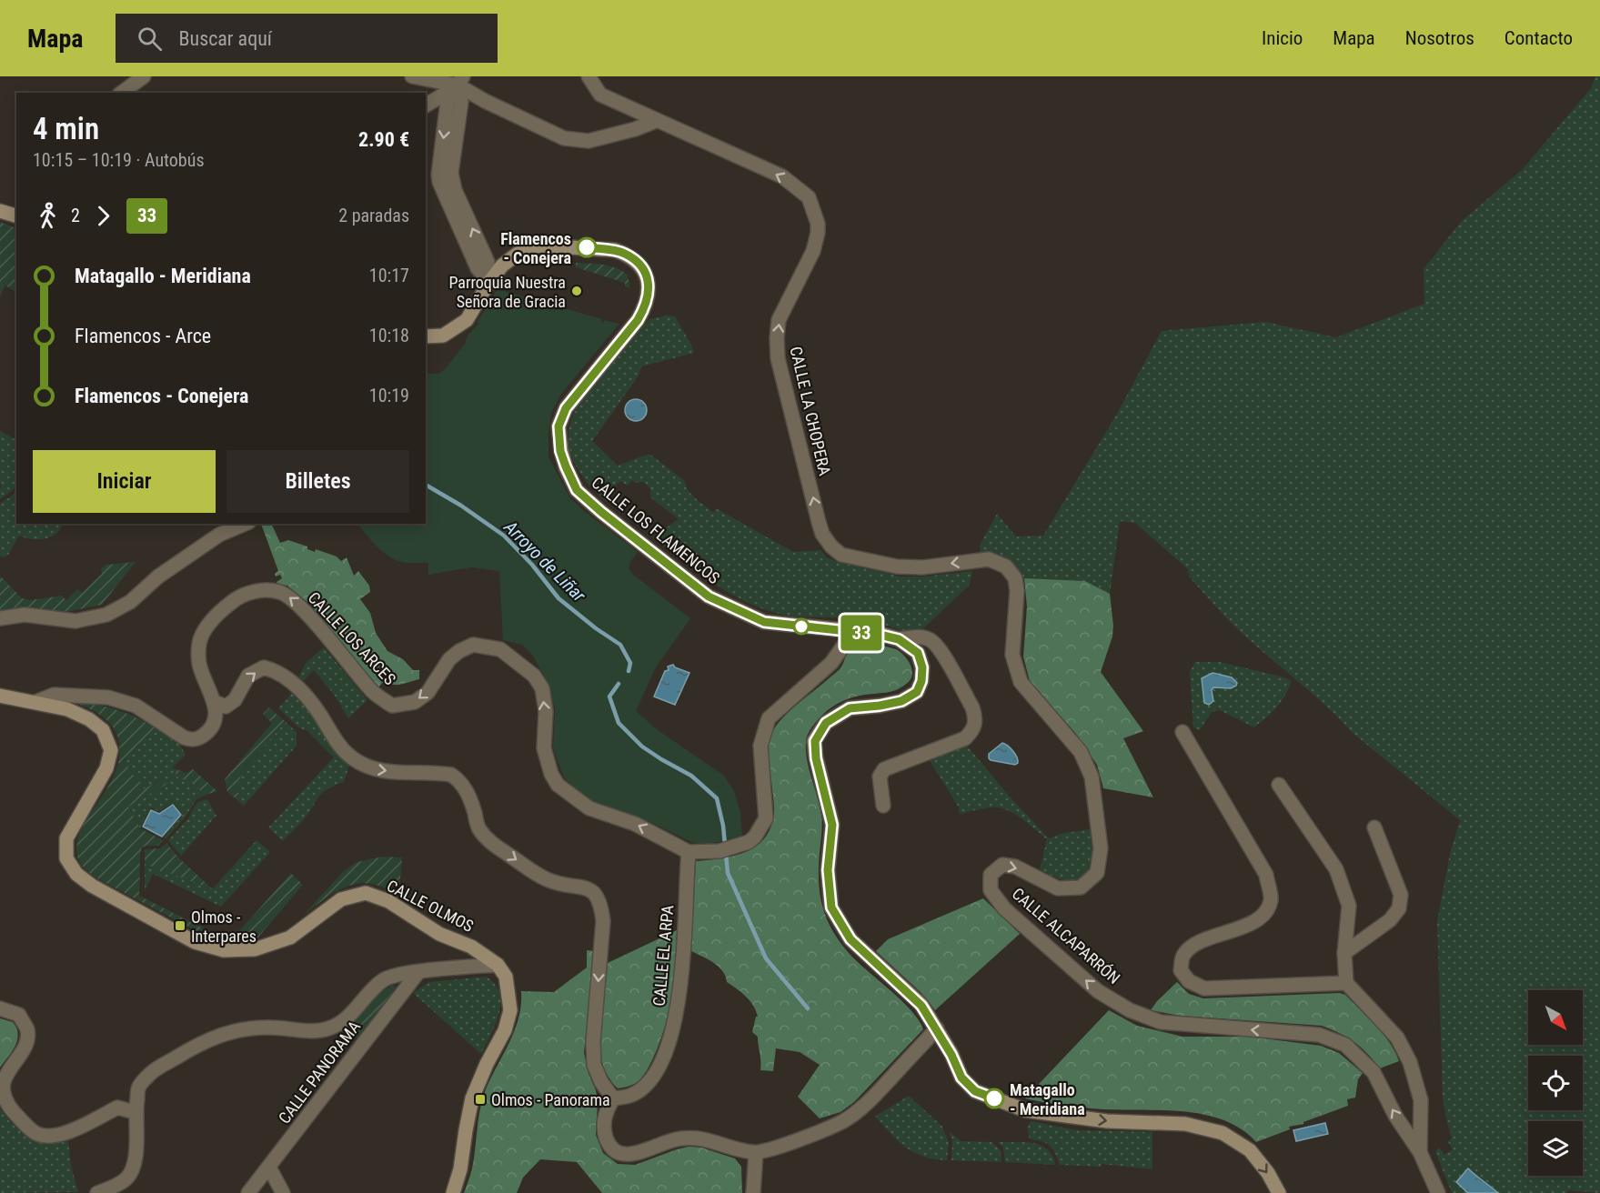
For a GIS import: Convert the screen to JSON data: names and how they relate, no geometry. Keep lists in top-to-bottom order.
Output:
{
  "streets": {
    "street": [
      "CALLE LA CHOPERA",
      "CALLE LOS FLAMENCOS",
      "CALLE LOS ARCES",
      "CALLE OLMOS",
      "CALLE ALCAPARRÓN",
      "CALLE EL ARPA",
      "CALLE PANORAMA"
    ]
  },
  "crossings": [
    ["CALLE LA CHOPERA", "CALLE ALCAPARRÓN"],
    ["CALLE LOS ARCES", "CALLE EL ARPA"]
  ],
  "water": ["Arroyo de Liñar"],
  "places": {
    "other": ["Flamencos - Conejera", "Parroquia Nuestra Señora de Gracia", "Matagallo - Meridiana"],
    "transit": ["Olmos - Interpares", "Olmos - Panorama"]
  },
  "lines": ["bus line 33"],
  "north": "bottom right",
  "page": {
    "header": "Mapa",
    "search": "Buscar aquí",
    "nav": [
      "Inicio",
      "Mapa",
      "Nosotros",
      "Contacto"
    ],
    "on_map": "33",
    "heading": ["4 min", "10:15 – 10:19 · Autobús", "2.90 €"],
    "legs": ["2", "33", "2 paradas"],
    "list": [
      {
        "name": "Matagallo - Meridiana",
        "value": "10:17"
      },
      {
        "name": "Flamencos - Arce",
        "value": "10:18"
      },
      {
        "name": "Flamencos - Conejera",
        "value": "10:19"
      }
    ],
    "buttons": ["Iniciar", "Billetes"]
  }
}
